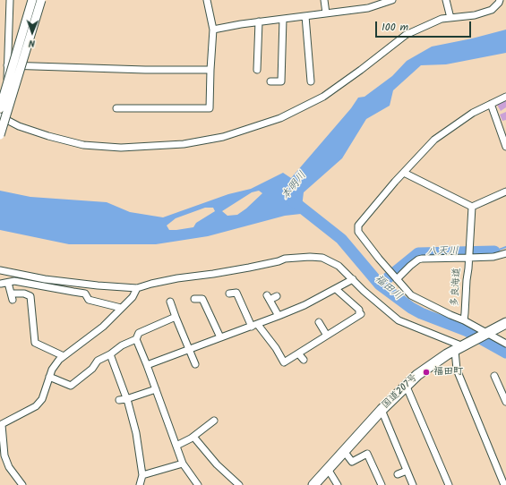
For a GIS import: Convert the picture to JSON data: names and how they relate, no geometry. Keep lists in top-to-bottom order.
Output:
{
  "streets": {
    "highway": ["国道207号"],
    "street": ["多良海道"]
  },
  "water": ["本明川", "八天川", "福田川"],
  "places": ["福田町"],
  "scale_bar": "100 m",
  "north": "bottom"
}
